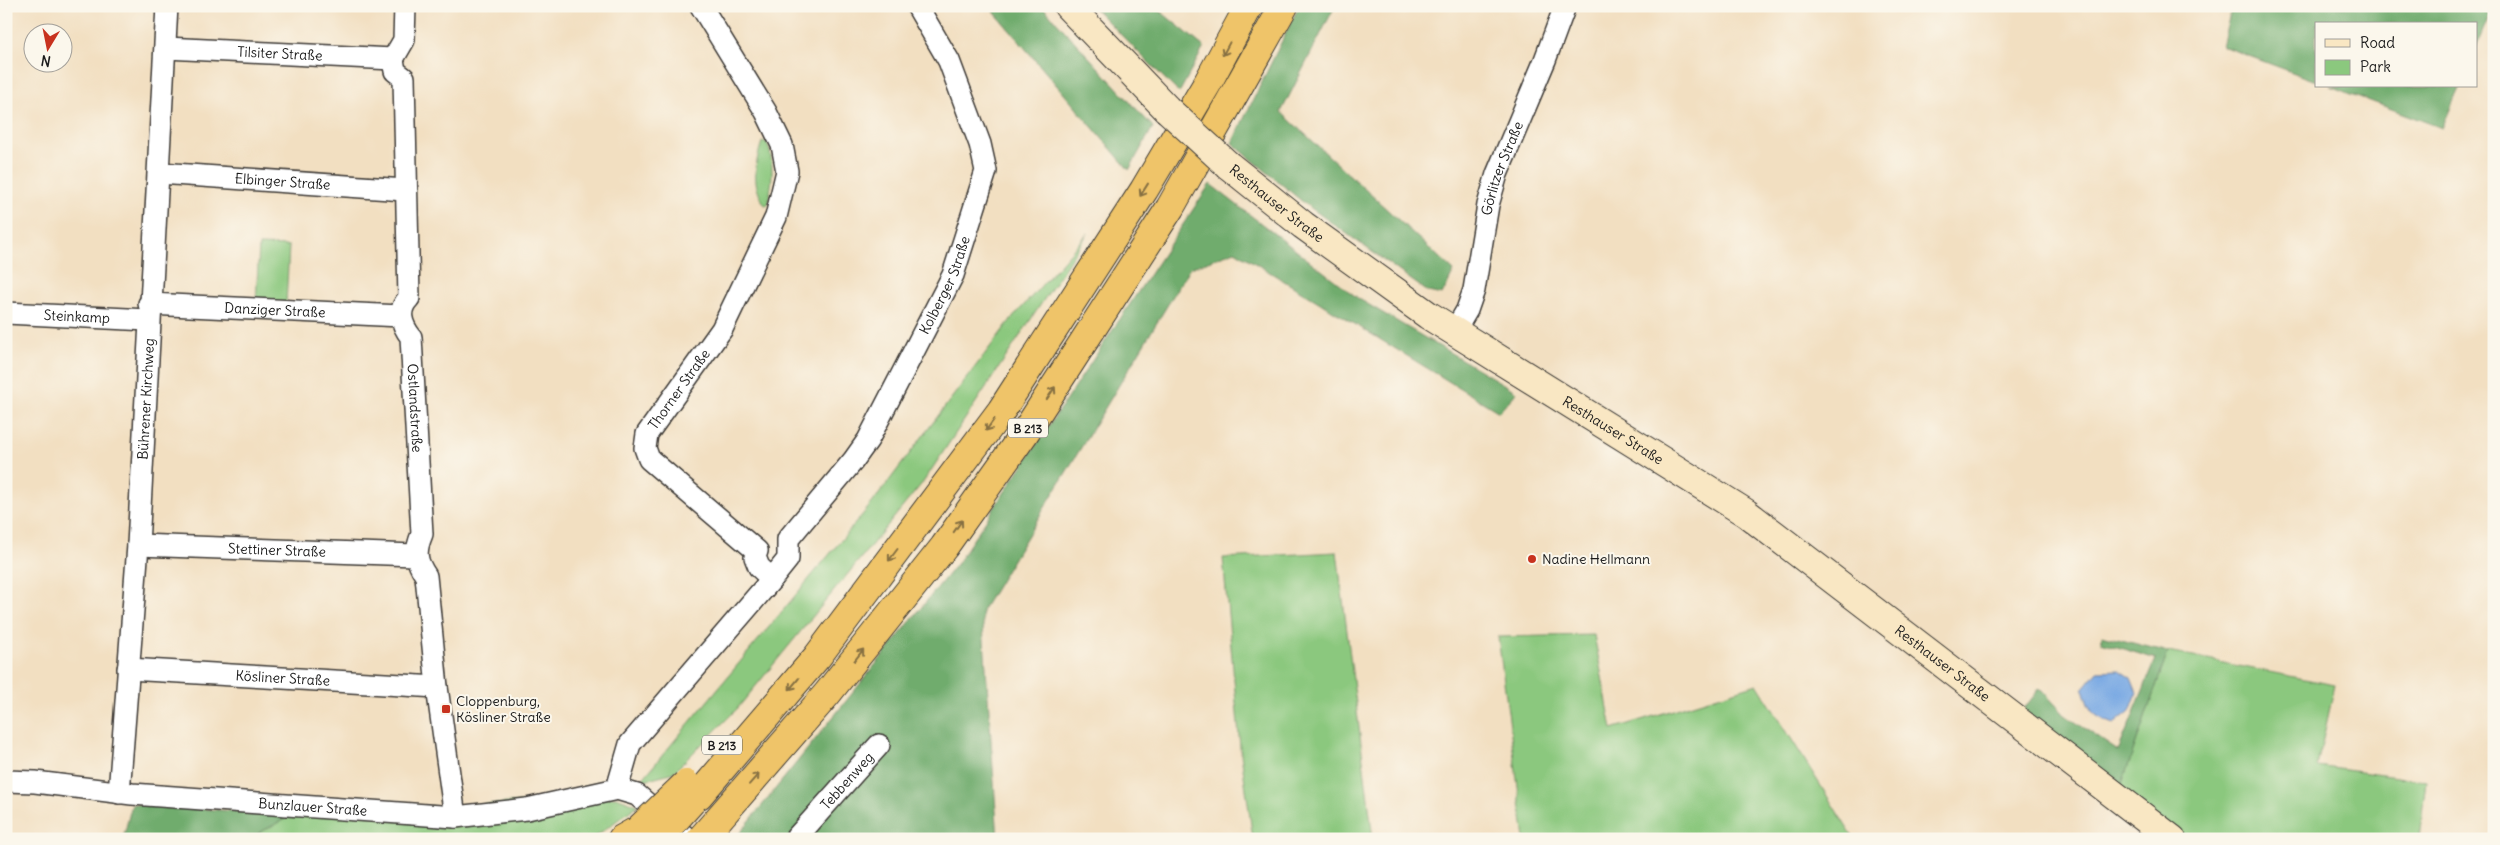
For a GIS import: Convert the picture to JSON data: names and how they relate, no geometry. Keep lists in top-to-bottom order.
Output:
{
  "streets": {
    "highway": ["B 213"],
    "street": [
      "Tilsiter Straße",
      "Görlitzer Straße",
      "Elbinger Straße",
      "Resthauser Straße",
      "Kolberger Straße",
      "Danziger Straße",
      "Steinkamp",
      "Thorner Straße",
      "Bührener Kirchweg",
      "Ostlandstraße",
      "Stettiner Straße",
      "Kösliner Straße",
      "Tebbenweg",
      "Bunzlauer Straße"
    ]
  },
  "crossings": [
    ["Tilsiter Straße", "Bührener Kirchweg"],
    ["Görlitzer Straße", "Resthauser Straße"],
    ["Elbinger Straße", "Bührener Kirchweg"],
    ["Danziger Straße", "Steinkamp"],
    ["Danziger Straße", "Bührener Kirchweg"],
    ["Danziger Straße", "Ostlandstraße"],
    ["Steinkamp", "Bührener Kirchweg"],
    ["Bührener Kirchweg", "Stettiner Straße"],
    ["Bührener Kirchweg", "Kösliner Straße"],
    ["Bührener Kirchweg", "Bunzlauer Straße"],
    ["Ostlandstraße", "Stettiner Straße"]
  ],
  "places": {
    "other": ["Nadine Hellmann"],
    "transit": ["Cloppenburg, Kösliner Straße"]
  },
  "legend": ["Road", "Park"],
  "north": "bottom"
}
